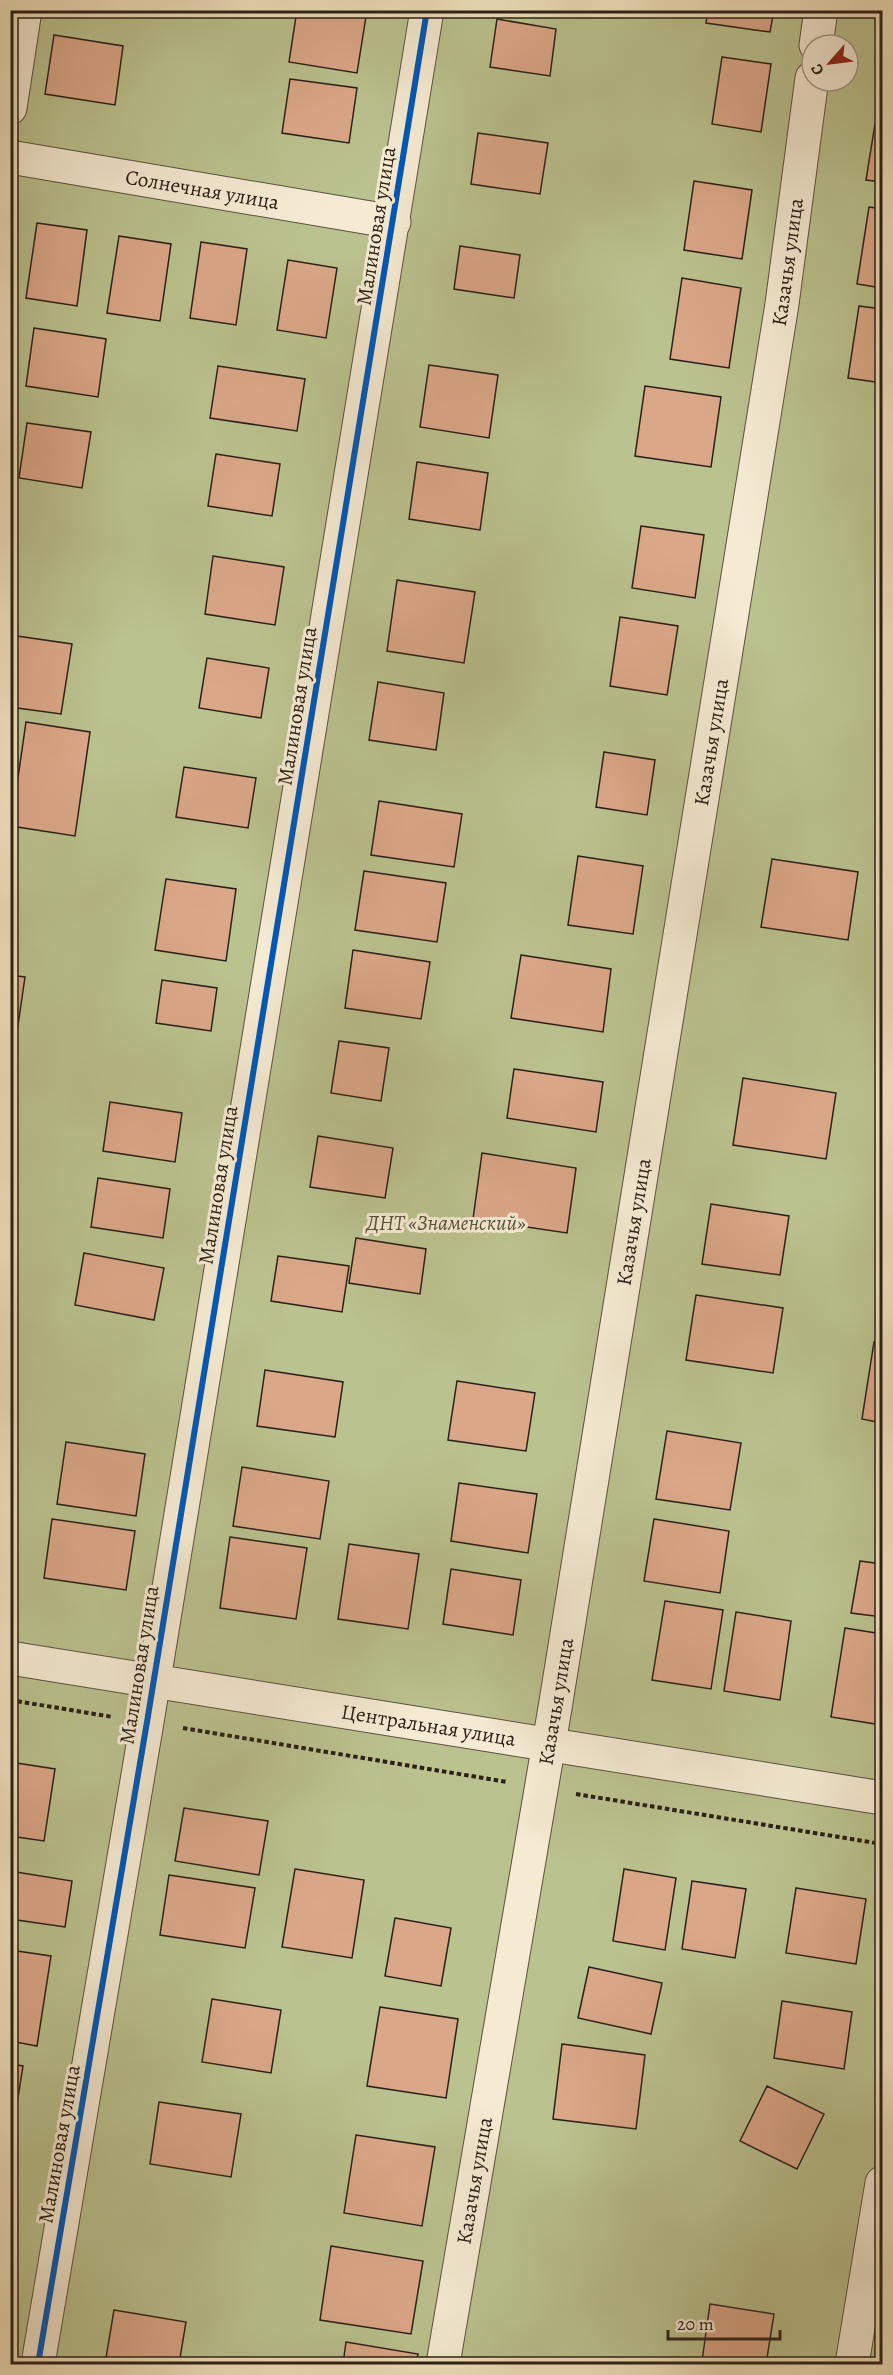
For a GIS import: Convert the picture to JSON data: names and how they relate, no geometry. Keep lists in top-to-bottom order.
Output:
{
  "streets": {
    "street": [
      "Солнечная улица",
      "Малиновая улица",
      "Казачья улица",
      "Центральная улица"
    ]
  },
  "crossings": [
    ["Солнечная улица", "Малиновая улица"],
    ["Малиновая улица", "Центральная улица"],
    ["Казачья улица", "Центральная улица"]
  ],
  "parks": ["ДНТ «Знаменский»"],
  "scale_bar": "20 m",
  "north": "bottom left"
}
